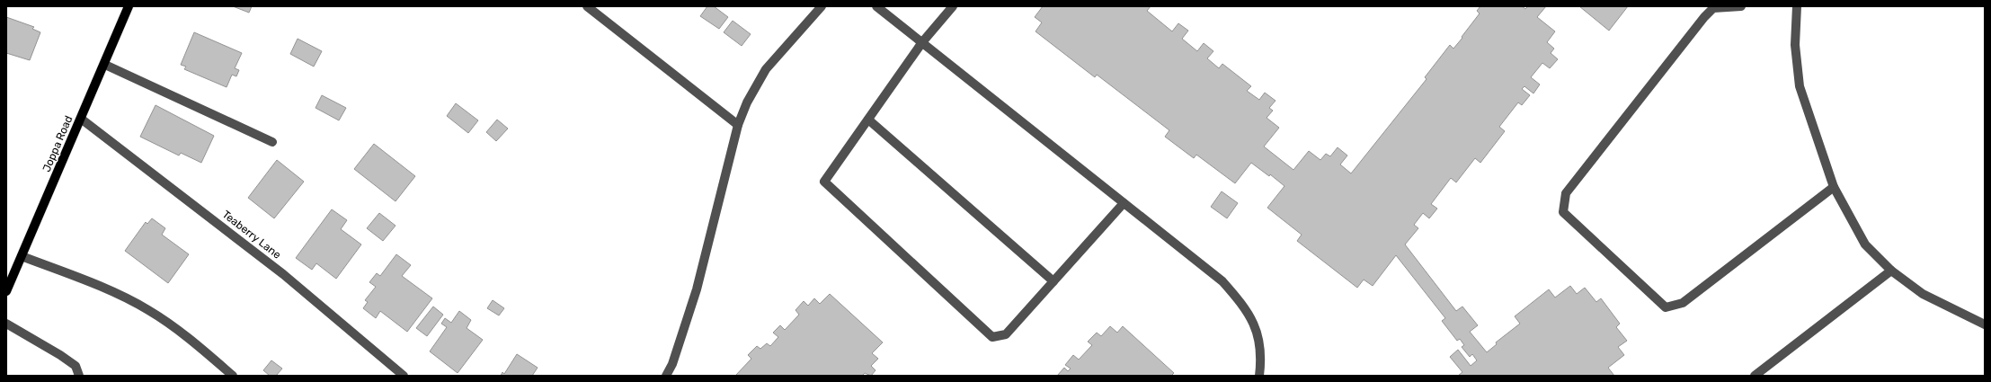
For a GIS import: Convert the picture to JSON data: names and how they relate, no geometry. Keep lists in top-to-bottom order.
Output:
{
  "streets": {
    "main road": ["Joppa Road"],
    "street": ["Teaberry Lane"]
  },
  "crossings": [
    ["Joppa Road", "Teaberry Lane"]
  ]
}
